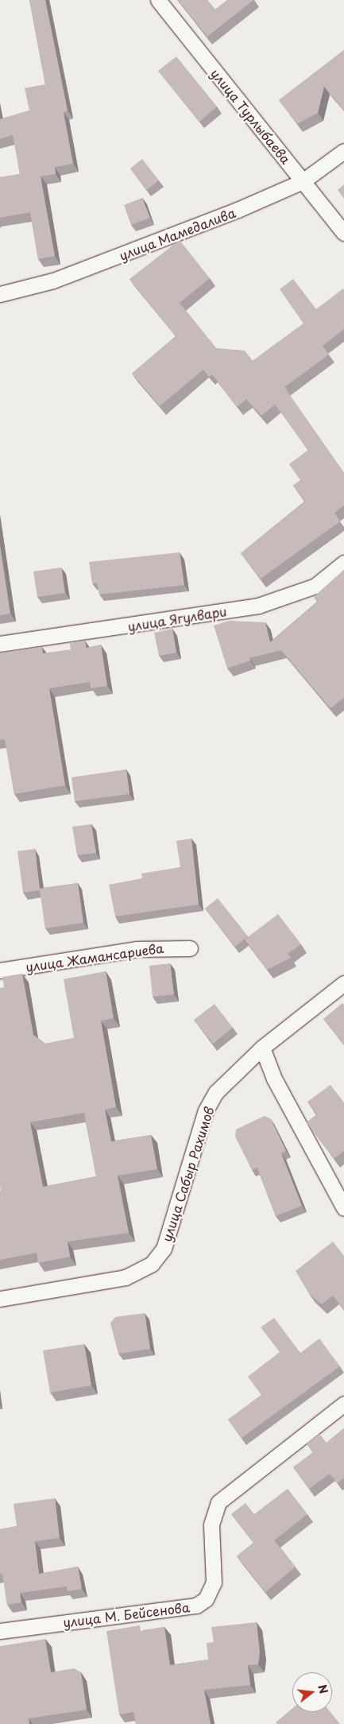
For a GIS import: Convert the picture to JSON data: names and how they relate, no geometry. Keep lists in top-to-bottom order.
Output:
{
  "streets": {
    "street": [
      "улица Турлыбаева",
      "улица Мамедалива",
      "улица Ягулвари",
      "улица Жамансариева",
      "улица Сабыр Рахимов",
      "улица М. Бейсенова"
    ]
  },
  "crossings": [
    ["улица Турлыбаева", "улица Мамедалива"]
  ],
  "north": "right"
}
